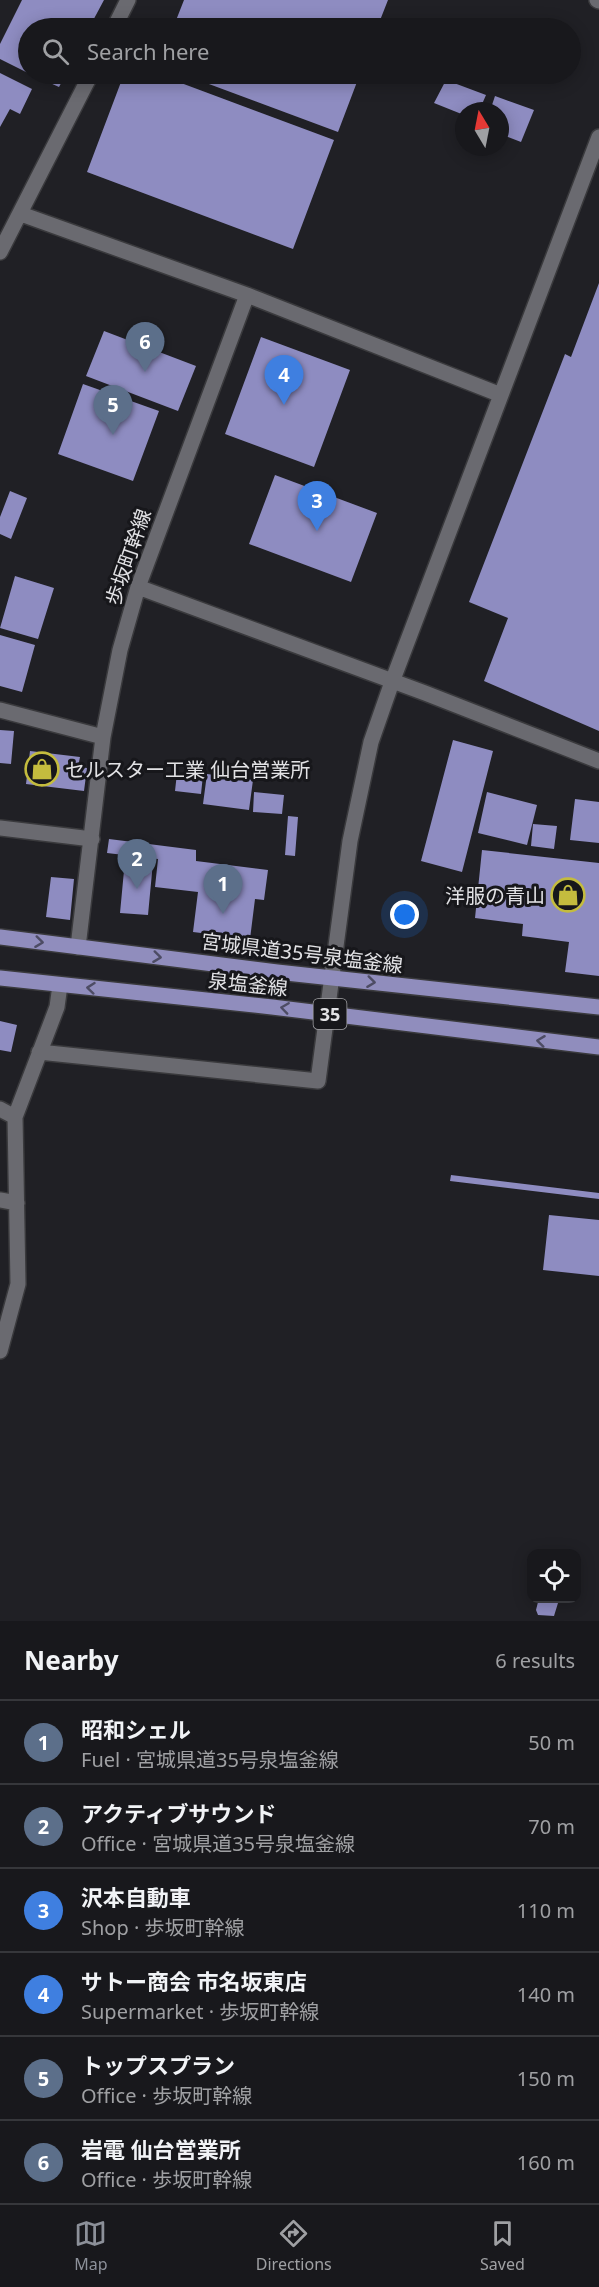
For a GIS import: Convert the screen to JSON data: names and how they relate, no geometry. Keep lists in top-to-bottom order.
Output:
{
  "streets": {
    "main road": ["宮城県道35号泉塩釜線", "泉塩釜線", "35"],
    "street": ["歩坂町幹線"]
  },
  "crossings": [
    ["歩坂町幹線", "宮城県道35号泉塩釜線"]
  ],
  "one_way": ["宮城県道35号泉塩釜線", "泉塩釜線"],
  "places": {
    "shop": ["セルスター工業 仙台営業所", "洋服の青山"]
  },
  "north": "top",
  "page": {
    "search": "Search here",
    "pins": [
      "6",
      "4",
      "5",
      "3",
      "2",
      "1"
    ],
    "heading": ["Nearby", "6 results"],
    "list": [
      {
        "mark": "1",
        "name": "昭和シェル",
        "note": "Fuel · 宮城県道35号泉塩釜線",
        "value": "50 m"
      },
      {
        "mark": "2",
        "name": "アクティブサウンド",
        "note": "Office · 宮城県道35号泉塩釜線",
        "value": "70 m"
      },
      {
        "mark": "3",
        "name": "沢本自動車",
        "note": "Shop · 歩坂町幹線",
        "value": "110 m"
      },
      {
        "mark": "4",
        "name": "サトー商会 市名坂東店",
        "note": "Supermarket · 歩坂町幹線",
        "value": "140 m"
      },
      {
        "mark": "5",
        "name": "トップスプラン",
        "note": "Office · 歩坂町幹線",
        "value": "150 m"
      },
      {
        "mark": "6",
        "name": "岩電 仙台営業所",
        "note": "Office · 歩坂町幹線",
        "value": "160 m"
      }
    ],
    "nav": ["Map", "Directions", "Saved"]
  }
}
